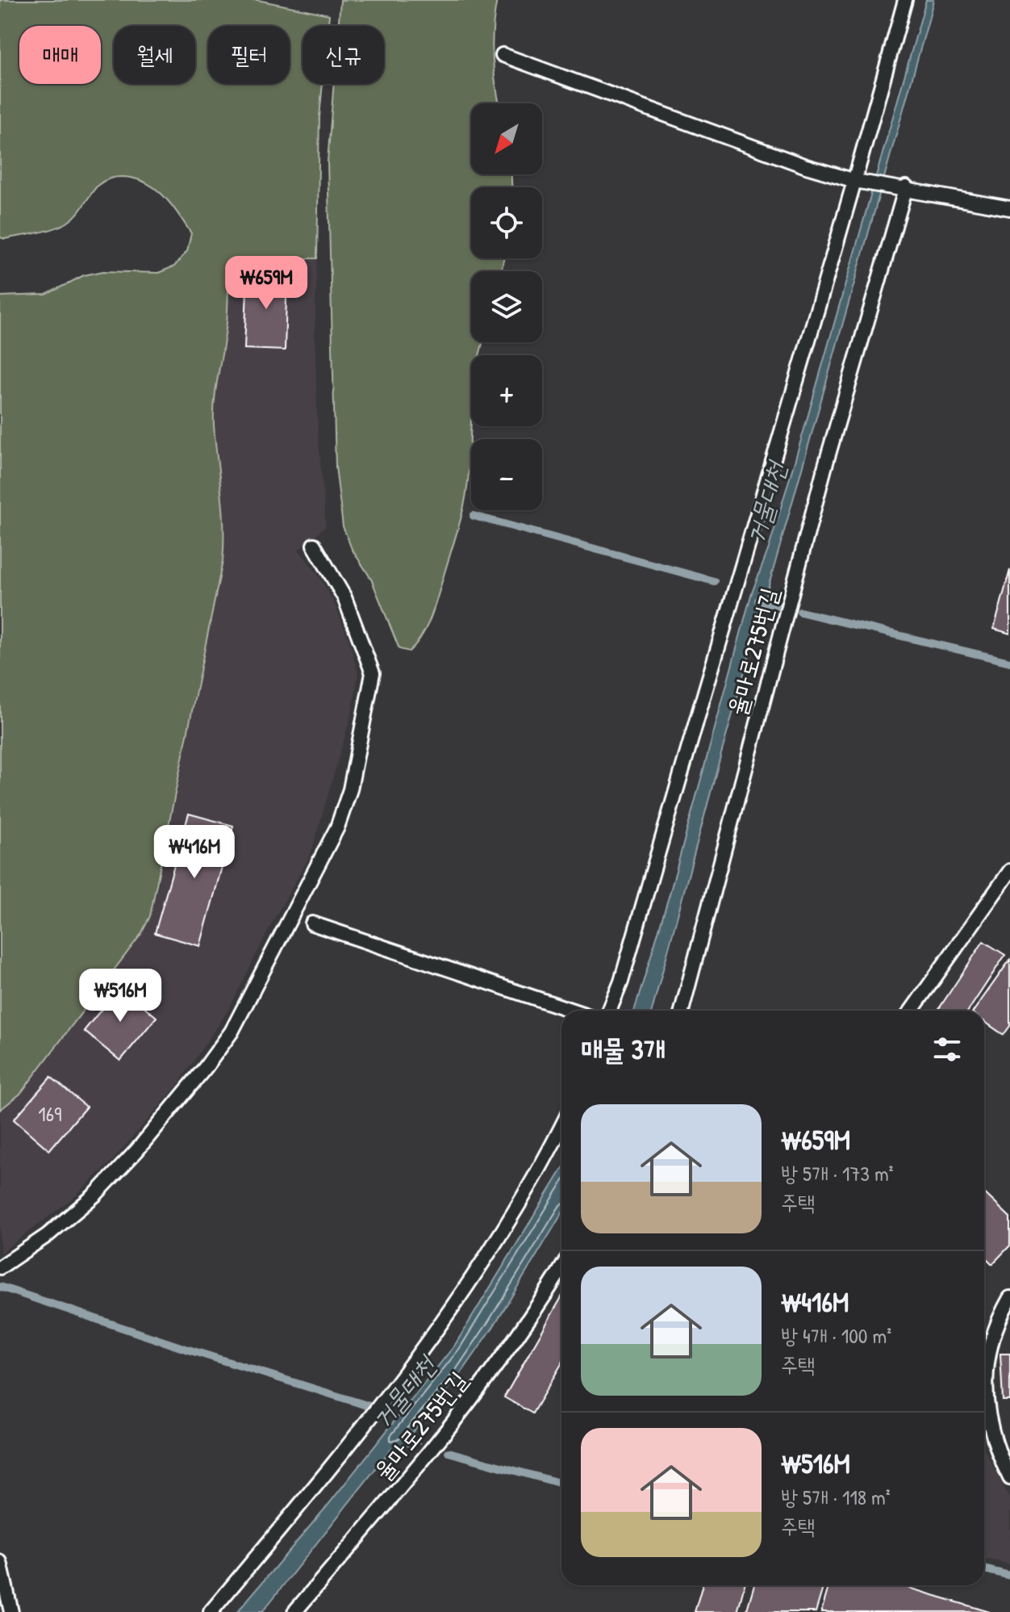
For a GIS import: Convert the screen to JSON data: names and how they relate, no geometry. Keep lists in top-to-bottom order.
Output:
{
  "streets": {
    "lane": ["율마로275번길"]
  },
  "water": ["거물대천"],
  "house_numbers": ["169"],
  "north": "bottom left",
  "page": {
    "chip": [
      "매매",
      "월세",
      "필터",
      "신규"
    ],
    "map_buttons": ["+", "−"],
    "price": ["₩659M", "₩416M", "₩516M"],
    "heading": "매물 3개",
    "list": [
      {
        "name": "₩659M",
        "note": "방 5개 · 173 m² · 주택"
      },
      {
        "name": "₩416M",
        "note": "방 4개 · 100 m² · 주택"
      },
      {
        "name": "₩516M",
        "note": "방 5개 · 118 m² · 주택"
      }
    ]
  }
}
